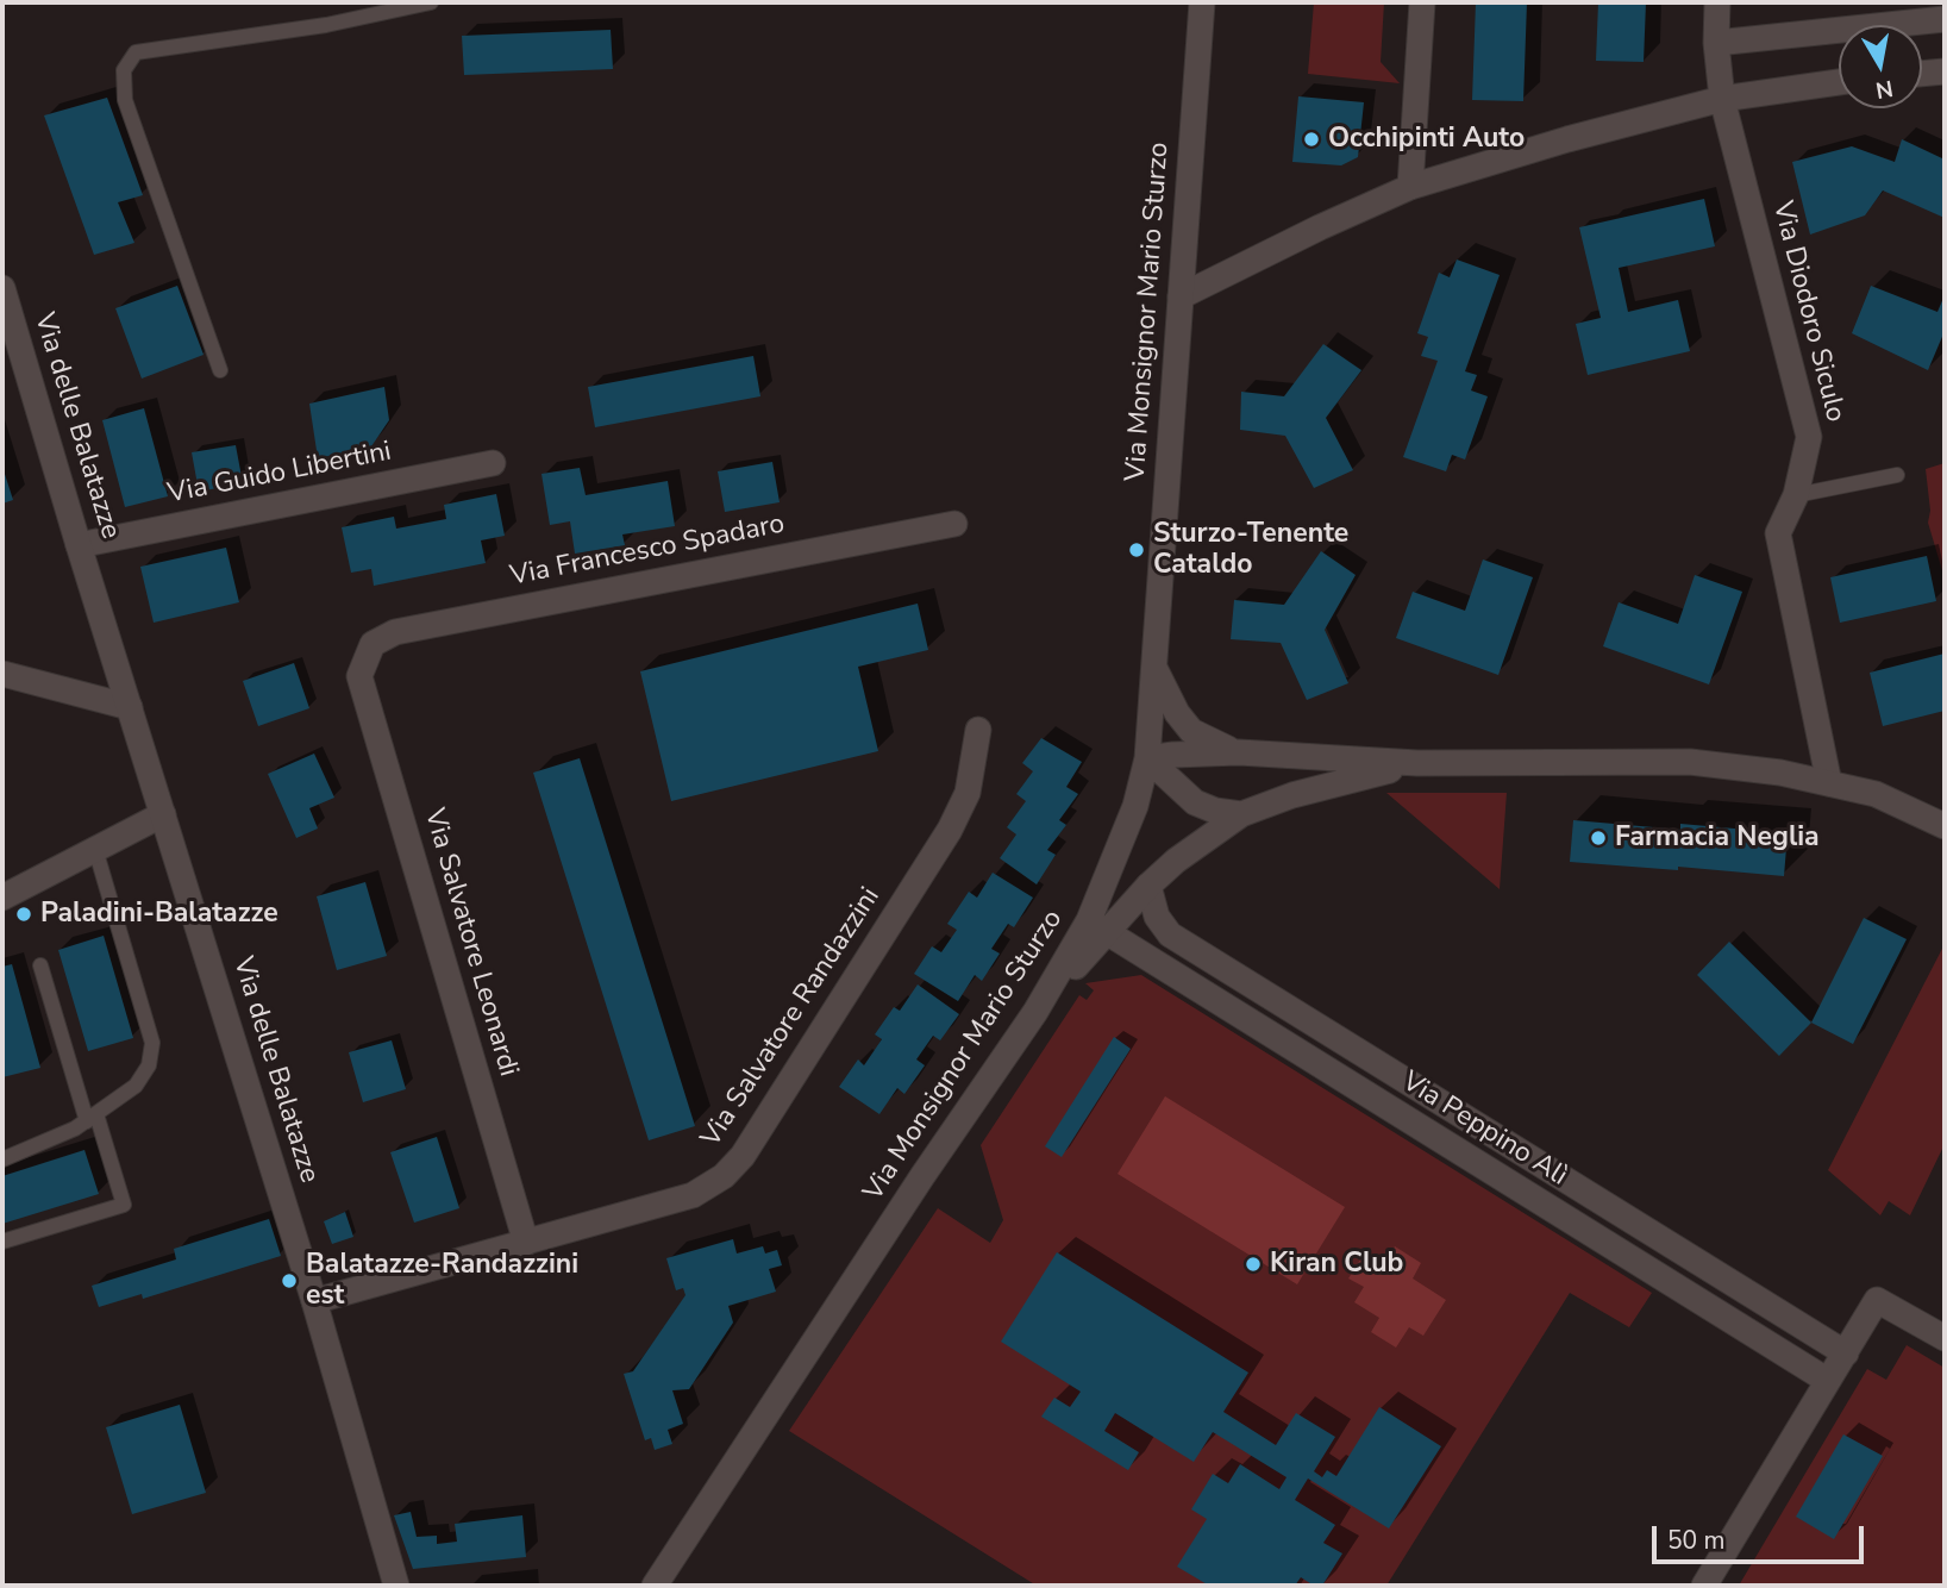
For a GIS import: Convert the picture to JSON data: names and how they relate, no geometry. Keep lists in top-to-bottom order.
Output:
{
  "streets": {
    "street": [
      "Via Monsignor Mario Sturzo",
      "Via Diodoro Siculo",
      "Via delle Balatazze",
      "Via Guido Libertini",
      "Via Francesco Spadaro",
      "Via Salvatore Leonardi",
      "Via Salvatore Randazzini",
      "Via Peppino Alì"
    ]
  },
  "crossings": [
    ["Via Monsignor Mario Sturzo", "Via Peppino Alì"],
    ["Via delle Balatazze", "Via Guido Libertini"],
    ["Via delle Balatazze", "Via Salvatore Randazzini"],
    ["Via Francesco Spadaro", "Via Salvatore Leonardi"],
    ["Via Salvatore Leonardi", "Via Salvatore Randazzini"]
  ],
  "places": [
    "Occhipinti Auto",
    "Sturzo-Tenente Cataldo",
    "Farmacia Neglia",
    "Paladini-Balatazze",
    "Kiran Club",
    "Balatazze-Randazzini est"
  ],
  "scale_bar": "50 m",
  "north": "bottom"
}
